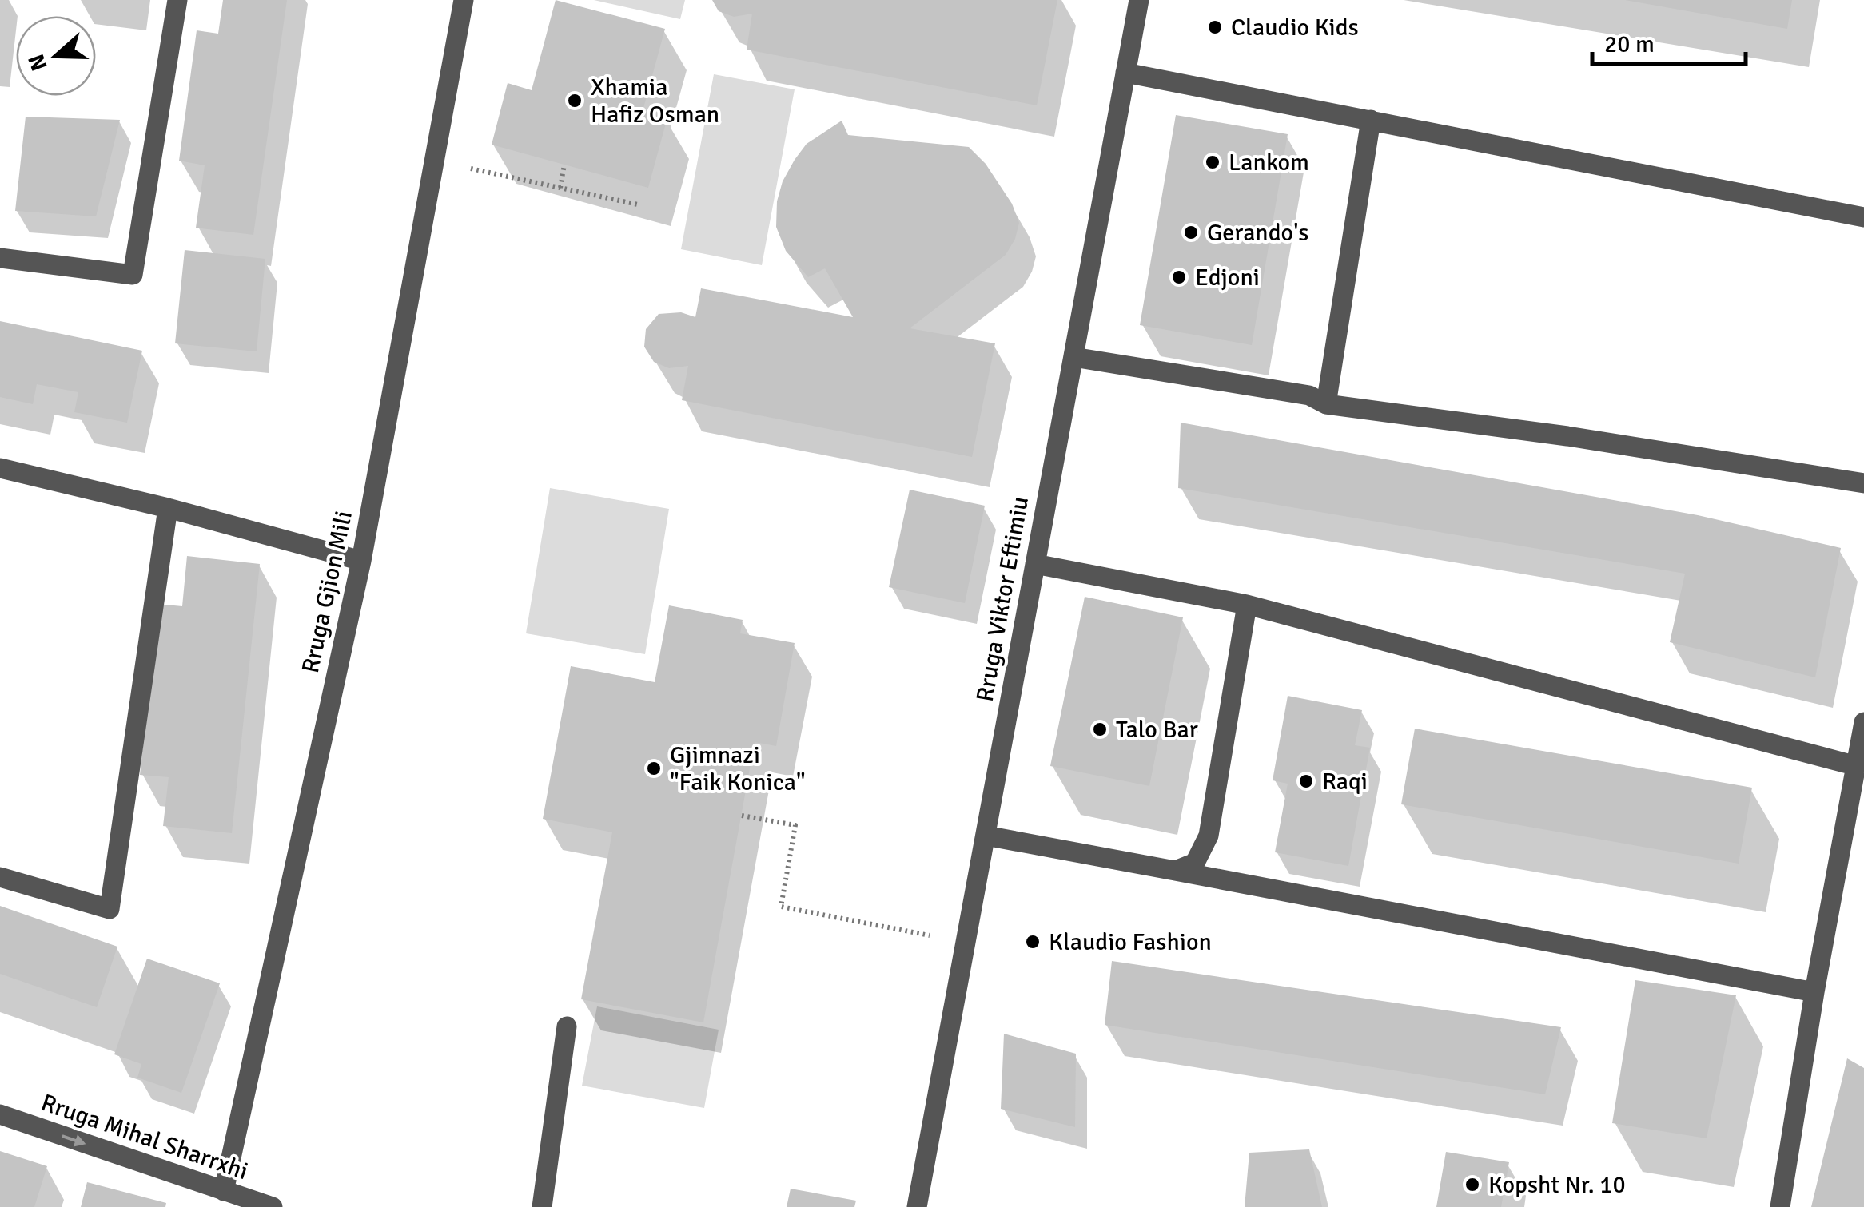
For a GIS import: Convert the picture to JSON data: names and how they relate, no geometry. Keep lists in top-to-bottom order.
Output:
{
  "streets": {
    "street": ["Rruga Gjion Mili", "Rruga Viktor Eftimiu", "Rruga Mihal Sharrxhi"]
  },
  "crossings": [
    ["Rruga Gjion Mili", "Rruga Mihal Sharrxhi"]
  ],
  "one_way": ["Rruga Mihal Sharrxhi"],
  "places": [
    "Claudio Kids",
    "Xhamia Hafiz Osman",
    "Lankom",
    "Gerando's",
    "Edjoni",
    "Talo Bar",
    "Gjimnazi \"Faik Konica\"",
    "Raqi",
    "Klaudio Fashion",
    "Kopsht Nr. 10"
  ],
  "scale_bar": "20 m",
  "north": "left"
}
